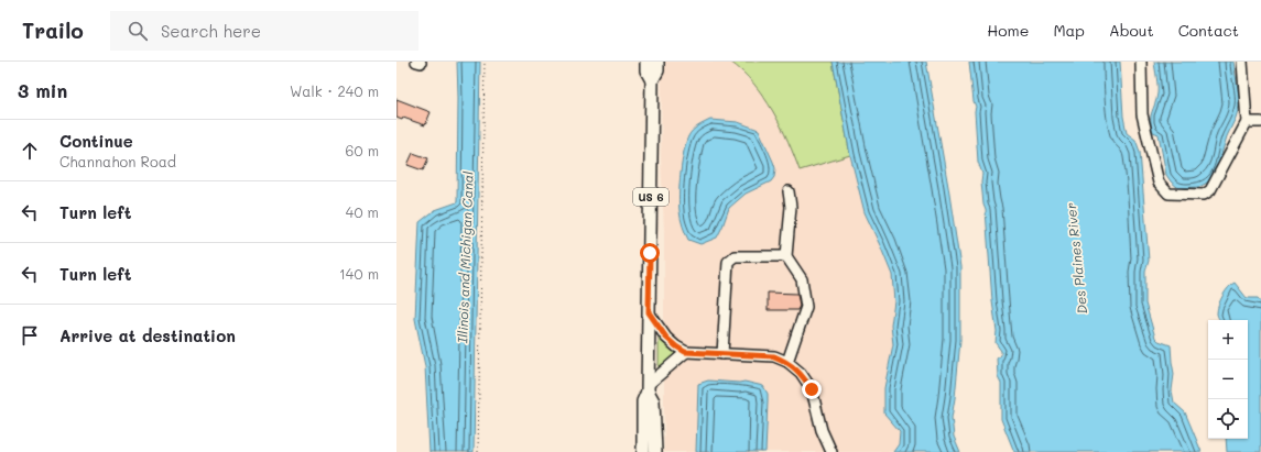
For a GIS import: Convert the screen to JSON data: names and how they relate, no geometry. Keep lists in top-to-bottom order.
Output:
{
  "streets": {
    "main road": ["US 6"]
  },
  "water": ["Illinois and Michigan Canal", "Des Plaines River"],
  "page": {
    "header": "Trailo",
    "search": "Search here",
    "nav": [
      "Home",
      "Map",
      "About",
      "Contact"
    ],
    "heading": ["3 min", "Walk · 240 m"],
    "list": [
      ["Continue", "Channahon Road", "60 m"],
      ["Turn left", "40 m"],
      ["Turn left", "140 m"],
      "Arrive at destination"
    ],
    "map_buttons": ["+", "−"]
  }
}
